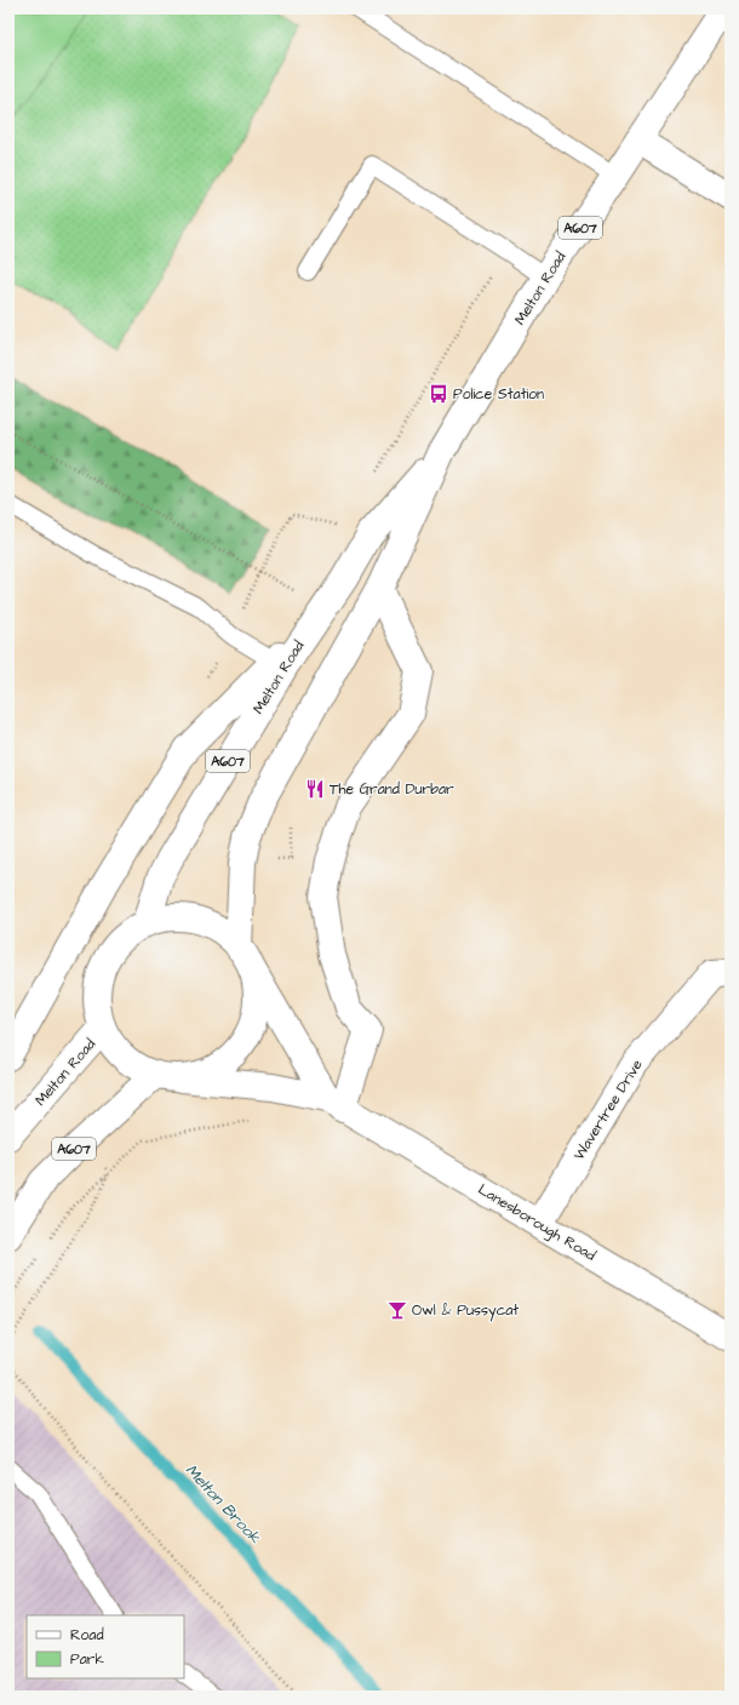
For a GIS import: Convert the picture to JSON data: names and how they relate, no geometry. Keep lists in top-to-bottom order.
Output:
{
  "streets": {
    "main road": [
      "A607",
      "Melton Road",
      "Wavertree Drive",
      "Lanesborough Road"
    ]
  },
  "crossings": [
    ["A607", "Melton Road"],
    ["A607", "Lanesborough Road"],
    ["Melton Road", "Lanesborough Road"],
    ["Wavertree Drive", "Lanesborough Road"]
  ],
  "water": ["Melton Brook"],
  "places": {
    "bus stop": ["Police Station"],
    "restaurant": ["The Grand Durbar"],
    "bar": ["Owl & Pussycat"]
  },
  "legend": ["Road", "Park"]
}
